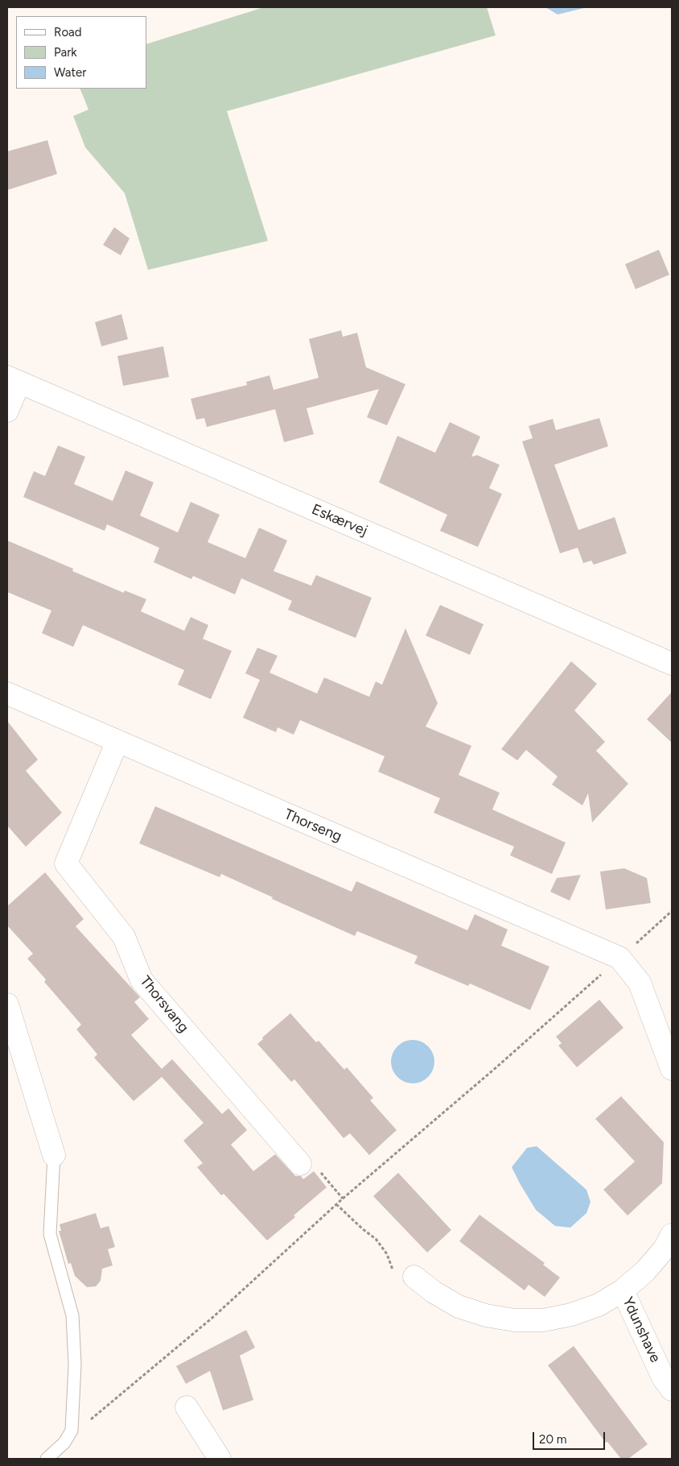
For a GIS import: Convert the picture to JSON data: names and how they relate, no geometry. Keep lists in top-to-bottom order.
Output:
{
  "streets": {
    "street": [
      "Eskærvej",
      "Thorseng",
      "Thorsvang",
      "Ydunshave"
    ]
  },
  "crossings": [
    ["Thorseng", "Thorsvang"]
  ],
  "legend": ["Road", "Park", "Water"],
  "scale_bar": "20 m"
}
